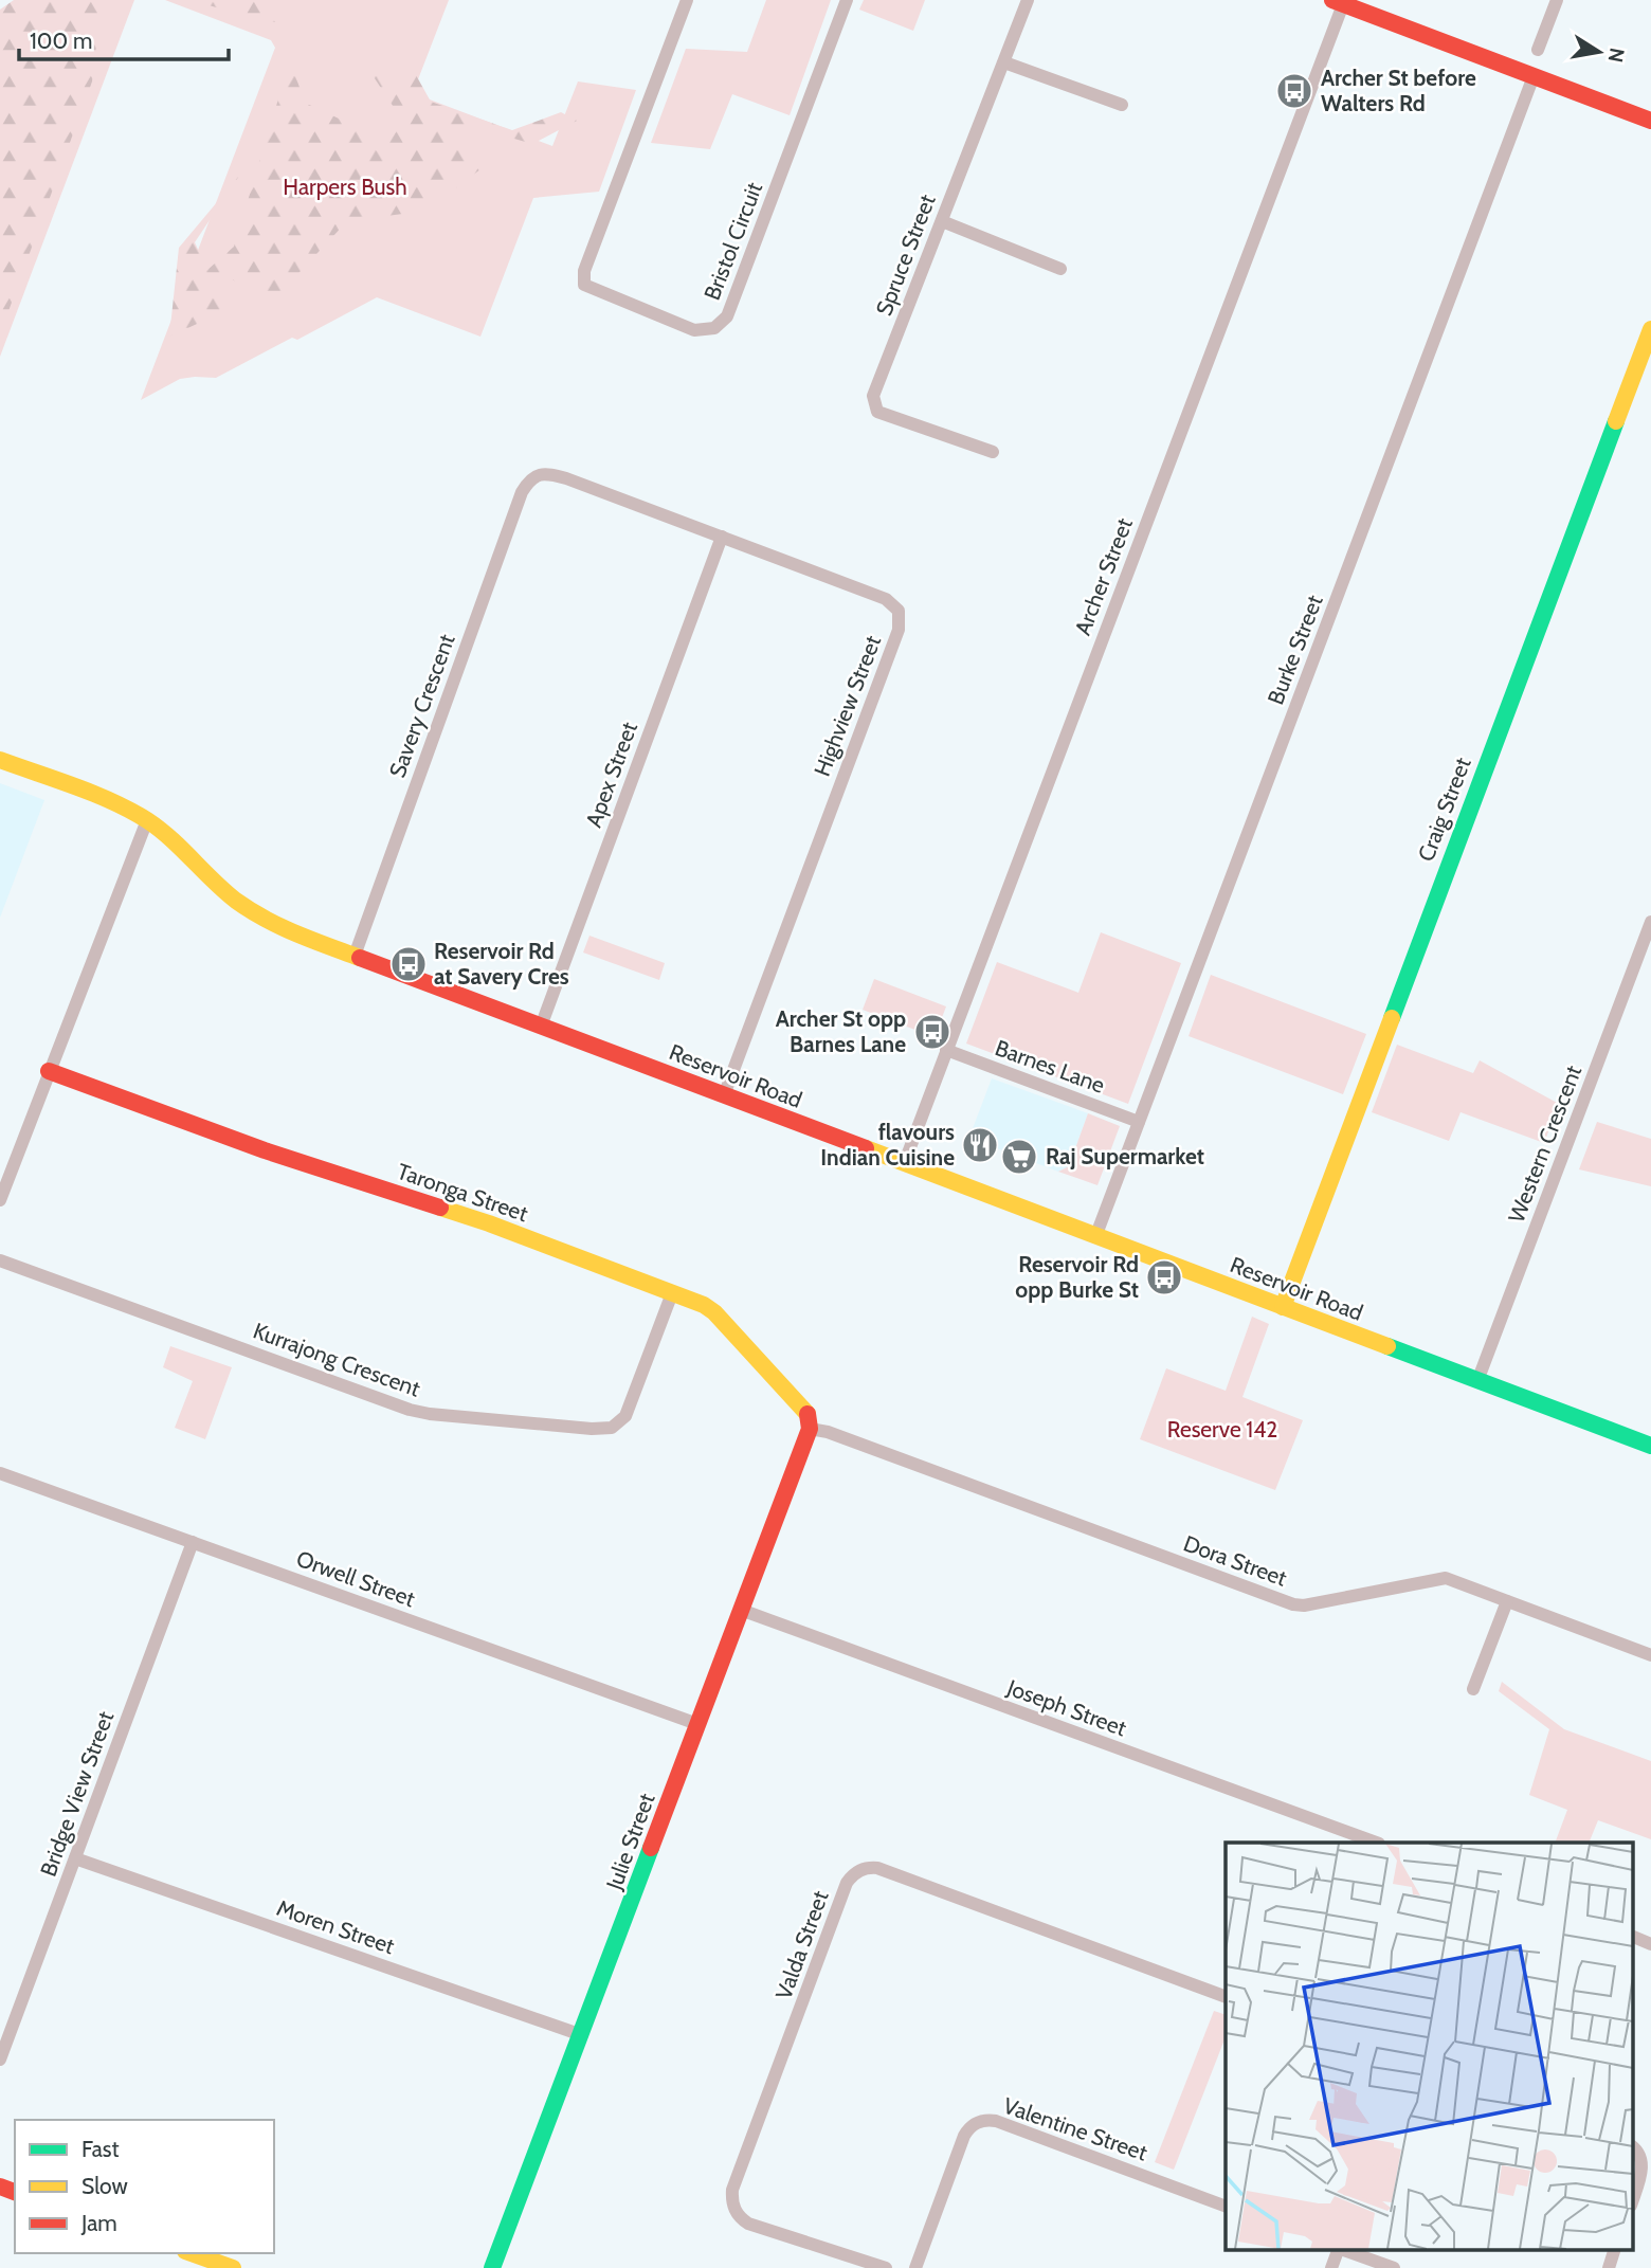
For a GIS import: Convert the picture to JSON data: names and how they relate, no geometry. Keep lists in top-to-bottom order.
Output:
{
  "streets": {
    "street": [
      "Bristol Circuit",
      "Spruce Street",
      "Archer Street",
      "Burke Street",
      "Savery Crescent",
      "Highview Street",
      "Apex Street",
      "Craig Street",
      "Barnes Lane",
      "Reservoir Road",
      "Western Crescent",
      "Taronga Street",
      "Kurrajong Crescent",
      "Dora Street",
      "Orwell Street",
      "Joseph Street",
      "Bridge View Street",
      "Julie Street",
      "Moren Street",
      "Valda Street",
      "Valentine Street"
    ]
  },
  "crossings": [
    ["Archer Street", "Barnes Lane"],
    ["Archer Street", "Reservoir Road"],
    ["Burke Street", "Barnes Lane"],
    ["Burke Street", "Reservoir Road"],
    ["Savery Crescent", "Highview Street"],
    ["Savery Crescent", "Reservoir Road"],
    ["Highview Street", "Apex Street"],
    ["Highview Street", "Reservoir Road"],
    ["Apex Street", "Reservoir Road"],
    ["Craig Street", "Reservoir Road"],
    ["Reservoir Road", "Western Crescent"],
    ["Taronga Street", "Kurrajong Crescent"],
    ["Taronga Street", "Dora Street"],
    ["Taronga Street", "Julie Street"],
    ["Dora Street", "Julie Street"],
    ["Orwell Street", "Bridge View Street"],
    ["Orwell Street", "Julie Street"],
    ["Joseph Street", "Julie Street"],
    ["Bridge View Street", "Moren Street"],
    ["Julie Street", "Moren Street"]
  ],
  "parks": ["Harpers Bush", "Reserve 142"],
  "places": {
    "bus stop": [
      "Archer St before Walters Rd",
      "Reservoir Rd at Savery Cres",
      "Archer St opp Barnes Lane",
      "Reservoir Rd opp Burke St"
    ],
    "restaurant": ["flavours Indian Cuisine"],
    "supermarket": ["Raj Supermarket"]
  },
  "legend": ["Fast", "Slow", "Jam"],
  "scale_bar": "100 m",
  "north": "right"
}
